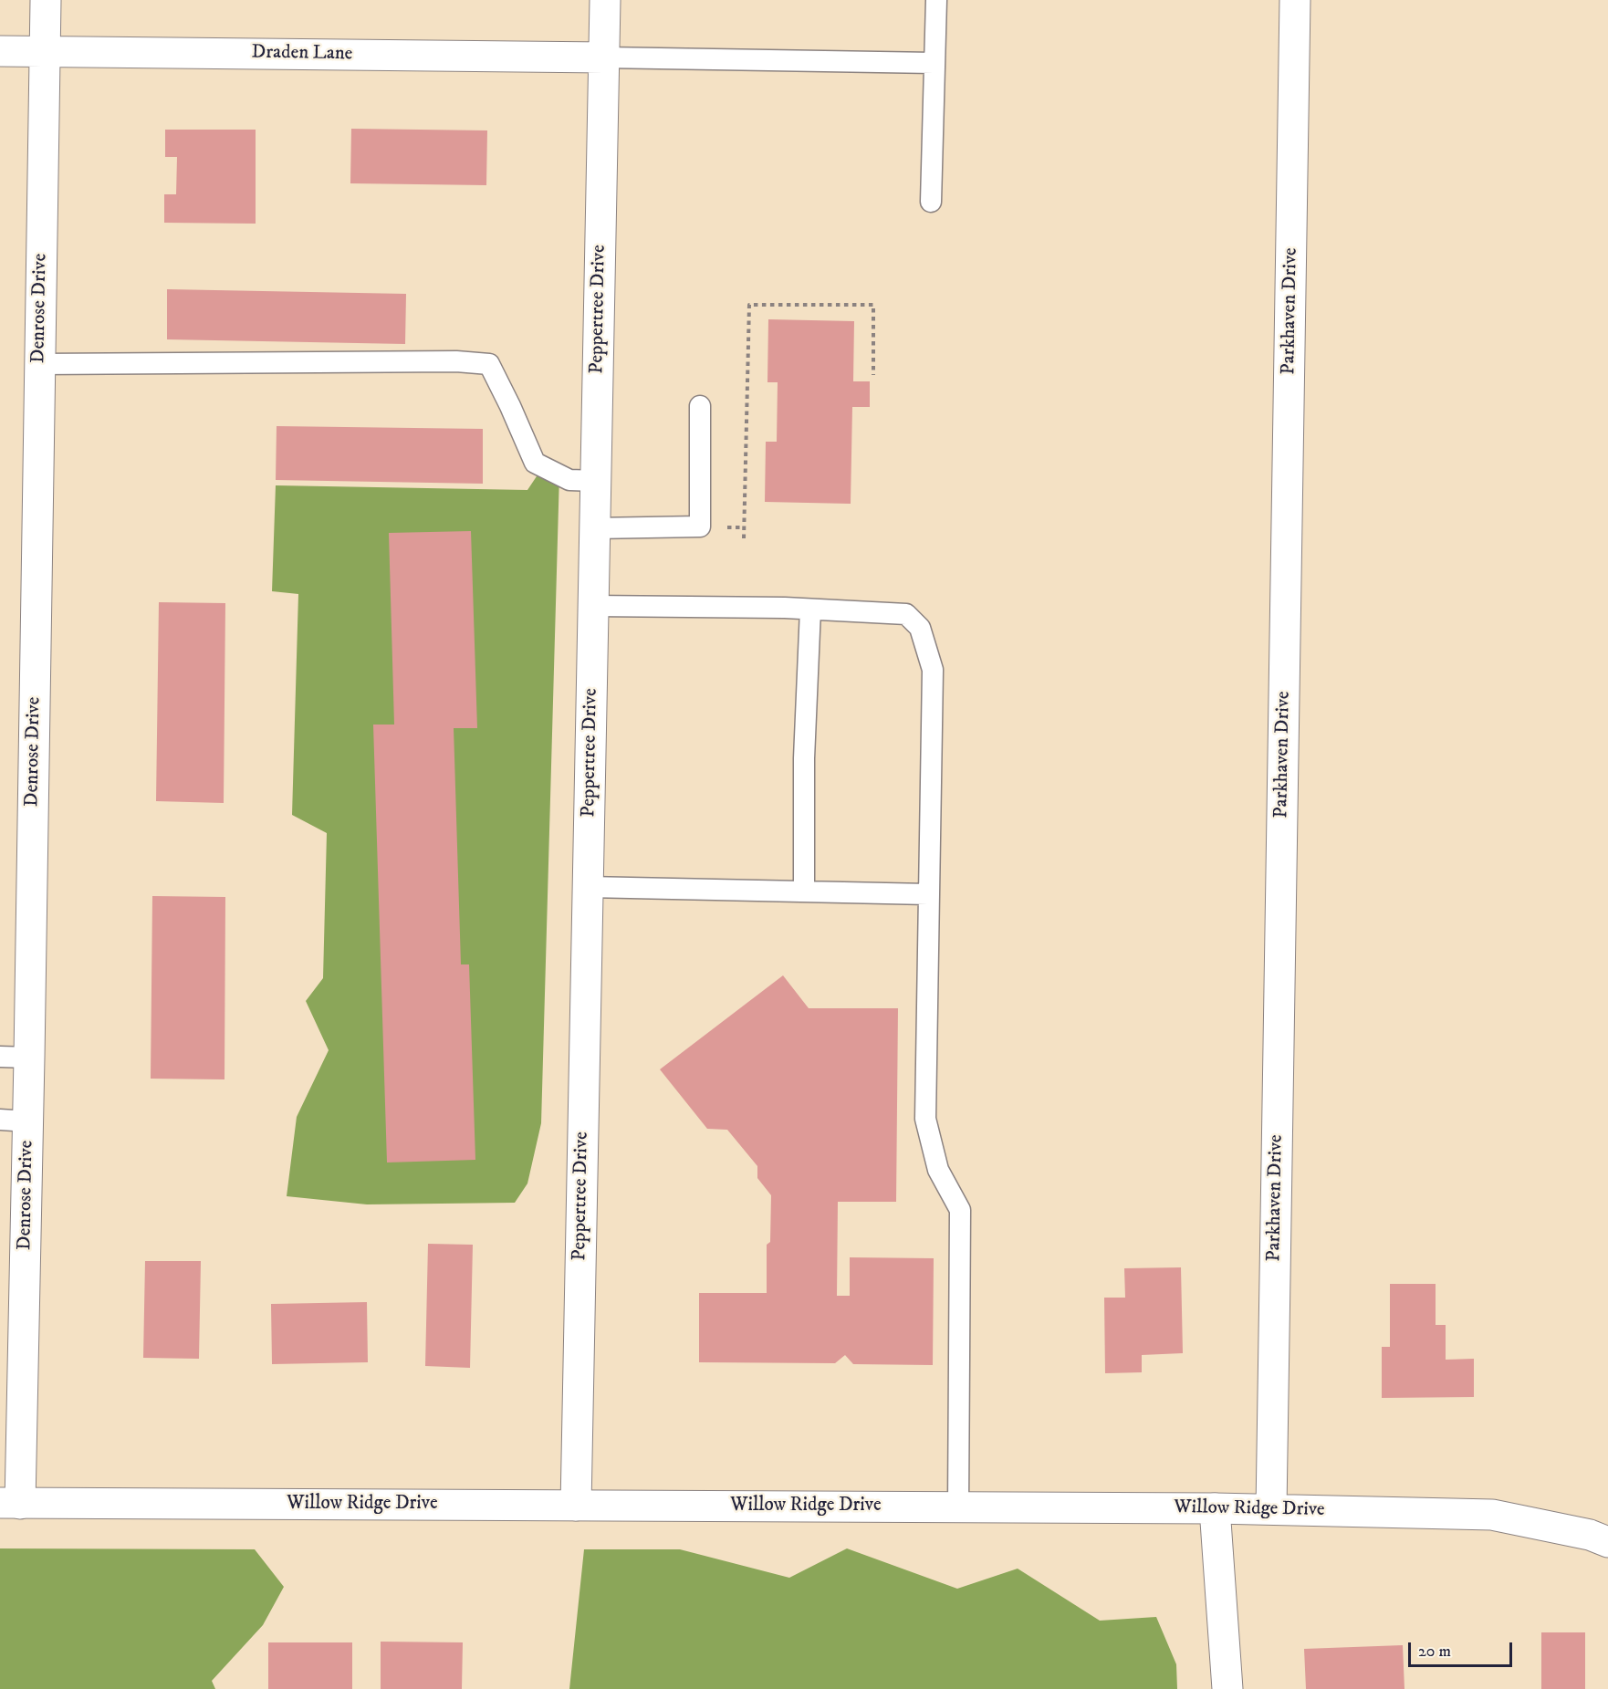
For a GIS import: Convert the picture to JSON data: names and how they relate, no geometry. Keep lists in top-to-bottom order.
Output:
{
  "streets": {
    "street": [
      "Draden Lane",
      "Denrose Drive",
      "Peppertree Drive",
      "Parkhaven Drive",
      "Willow Ridge Drive"
    ]
  },
  "crossings": [
    ["Draden Lane", "Denrose Drive"],
    ["Draden Lane", "Peppertree Drive"],
    ["Denrose Drive", "Willow Ridge Drive"],
    ["Peppertree Drive", "Willow Ridge Drive"],
    ["Parkhaven Drive", "Willow Ridge Drive"]
  ],
  "scale_bar": "20 m"
}
